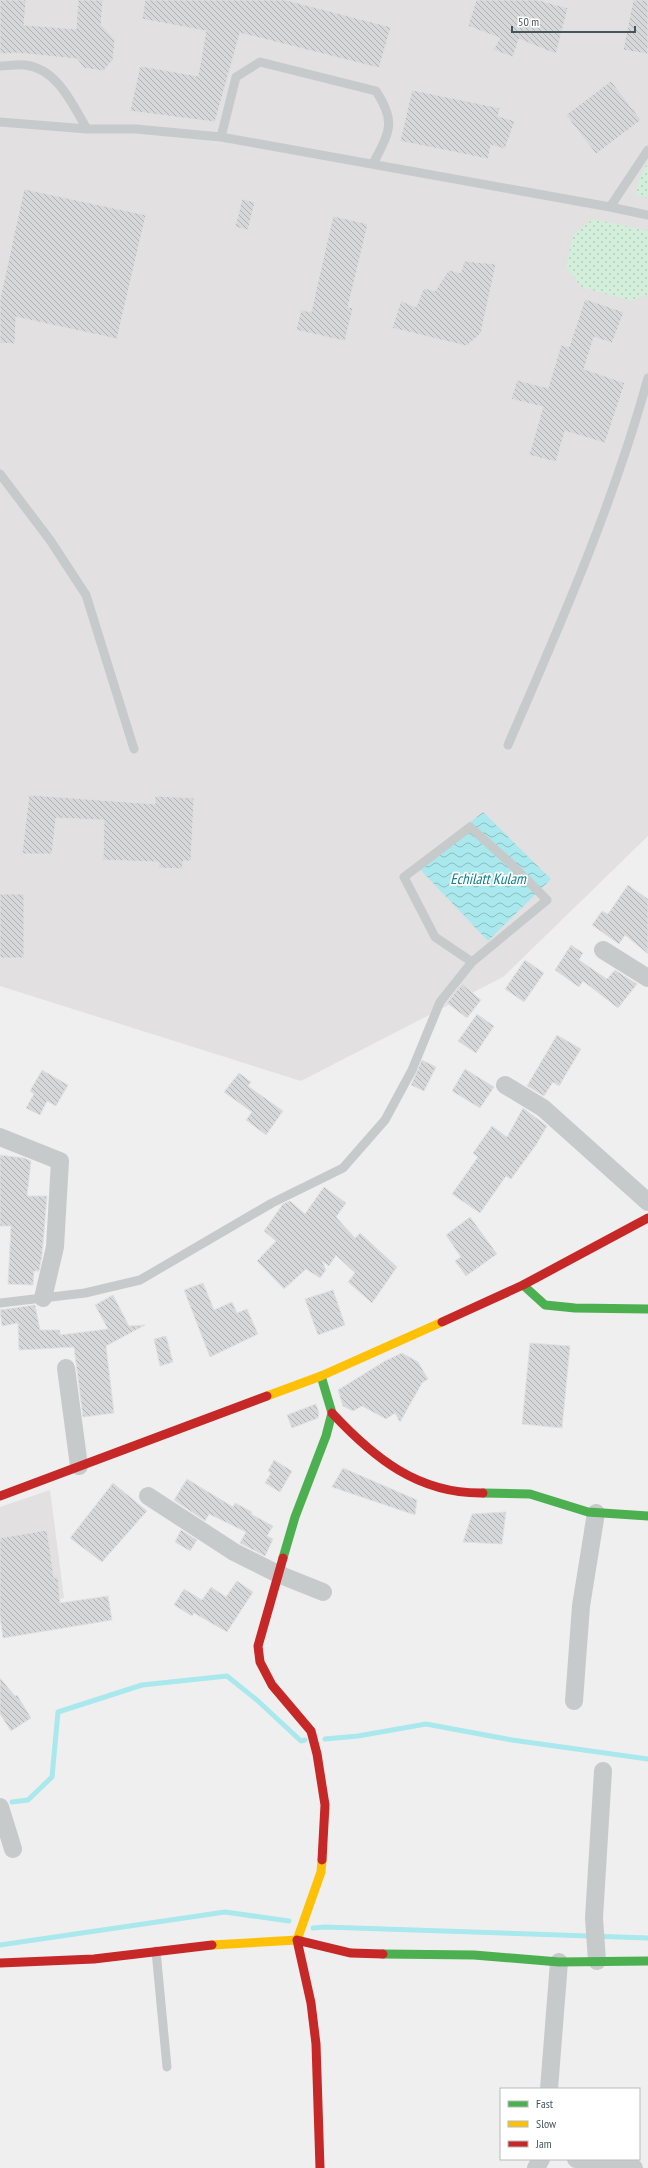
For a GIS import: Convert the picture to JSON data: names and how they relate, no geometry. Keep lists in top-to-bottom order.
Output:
{
  "water": ["Echilatt Kulam"],
  "legend": ["Fast", "Slow", "Jam"],
  "scale_bar": "50 m"
}
